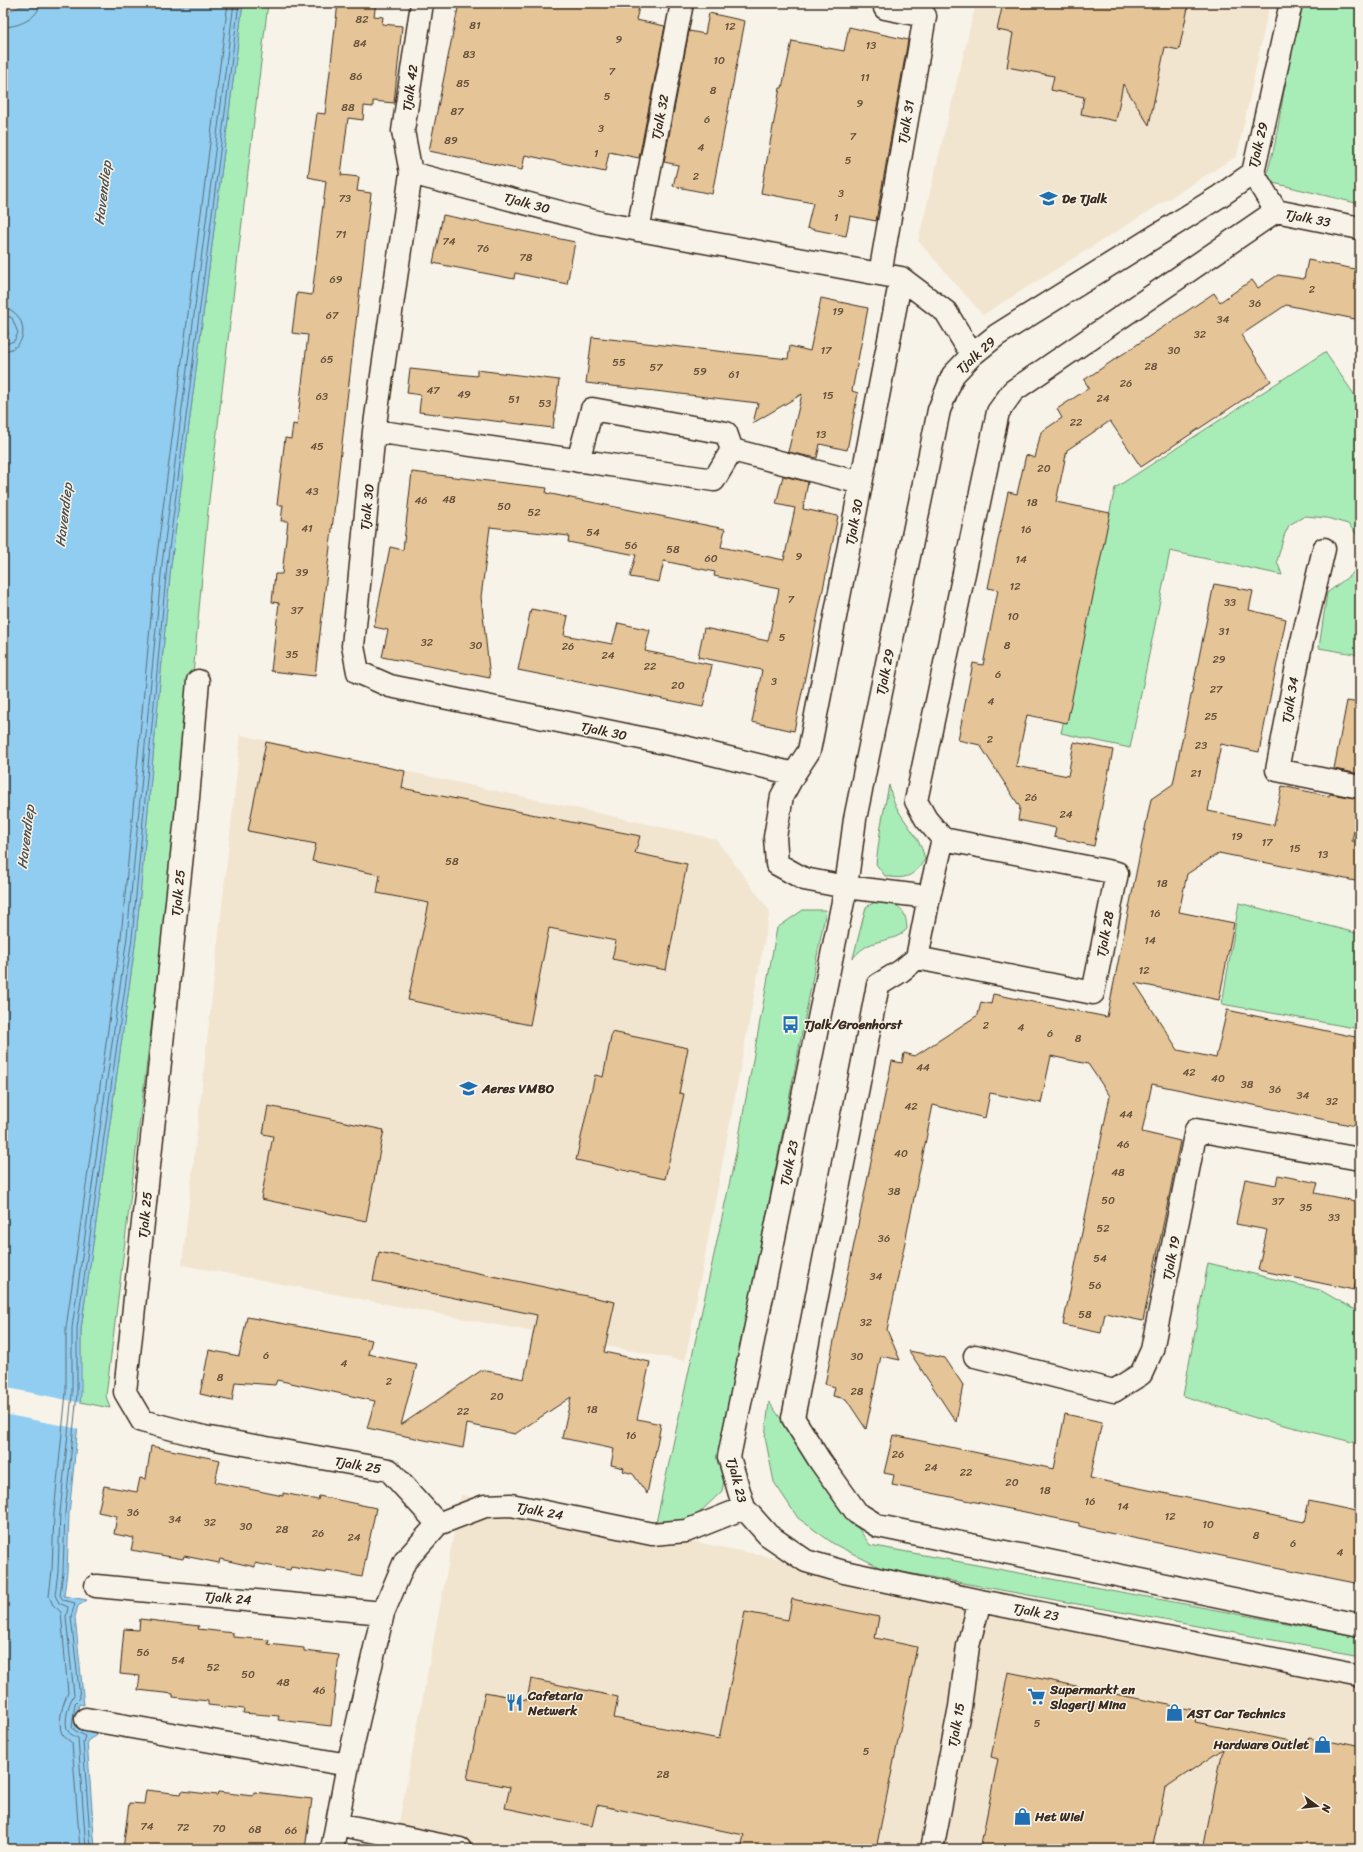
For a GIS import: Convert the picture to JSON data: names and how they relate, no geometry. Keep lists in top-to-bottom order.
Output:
{
  "streets": {
    "street": [
      "Tjalk 42",
      "Tjalk 32",
      "Tjalk 31",
      "Tjalk 29",
      "Tjalk 30",
      "Tjalk 33",
      "Tjalk 34",
      "Tjalk 25",
      "Tjalk 28",
      "Tjalk 23",
      "Tjalk 19",
      "Tjalk 24",
      "Tjalk 15"
    ]
  },
  "crossings": [
    ["Tjalk 42", "Tjalk 30"],
    ["Tjalk 32", "Tjalk 30"],
    ["Tjalk 31", "Tjalk 30"],
    ["Tjalk 29", "Tjalk 30"],
    ["Tjalk 29", "Tjalk 33"],
    ["Tjalk 29", "Tjalk 23"],
    ["Tjalk 25", "Tjalk 24"],
    ["Tjalk 23", "Tjalk 24"],
    ["Tjalk 23", "Tjalk 15"]
  ],
  "water": ["Havendiep"],
  "places": {
    "school or university": ["De Tjalk", "Aeres VMBO"],
    "bus stop": ["Tjalk/Groenhorst"],
    "supermarket": ["Supermarkt en Slagerij Mina"],
    "restaurant": ["Cafetaria Netwerk"],
    "shop": ["AST Car Technics", "Hardware Outlet", "Het Wiel"]
  },
  "house_numbers": [
    "82",
    "81",
    "12",
    "9",
    "84",
    "13",
    "83",
    "10",
    "7",
    "86",
    "11",
    "85",
    "8",
    "5",
    "9",
    "88",
    "87",
    "6",
    "3",
    "7",
    "89",
    "4",
    "1",
    "5",
    "2",
    "3",
    "73",
    "1",
    "71",
    "74",
    "76",
    "78",
    "69",
    "2",
    "36",
    "19",
    "67",
    "34",
    "32",
    "17",
    "30",
    "65",
    "55",
    "28",
    "57",
    "59",
    "61",
    "26",
    "47",
    "49",
    "15",
    "63",
    "24",
    "51",
    "53",
    "22",
    "13",
    "45",
    "20",
    "43",
    "48",
    "46",
    "18",
    "50",
    "52",
    "41",
    "16",
    "54",
    "56",
    "58",
    "9",
    "60",
    "14",
    "39",
    "12",
    "7",
    "33",
    "37",
    "10",
    "31",
    "5",
    "32",
    "30",
    "8",
    "26",
    "35",
    "24",
    "29",
    "22",
    "6",
    "3",
    "20",
    "27",
    "4",
    "25",
    "2",
    "23",
    "21",
    "26",
    "24",
    "19",
    "17",
    "15",
    "13",
    "58",
    "18",
    "16",
    "14",
    "12",
    "2",
    "4",
    "6",
    "8",
    "44",
    "42",
    "40",
    "38",
    "36",
    "34",
    "32",
    "42",
    "44",
    "46",
    "40",
    "48",
    "38",
    "50",
    "37",
    "35",
    "33",
    "52",
    "36",
    "54",
    "34",
    "56",
    "58",
    "32",
    "6",
    "30",
    "4",
    "8",
    "2",
    "28",
    "20",
    "18",
    "22",
    "16",
    "26",
    "24",
    "22",
    "20",
    "18",
    "16",
    "14",
    "36",
    "12",
    "34",
    "32",
    "10",
    "30",
    "28",
    "26",
    "8",
    "24",
    "6",
    "4",
    "56",
    "54",
    "52",
    "50",
    "48",
    "46",
    "5",
    "5",
    "28",
    "74",
    "72",
    "70",
    "68",
    "66"
  ],
  "north": "right"
}
